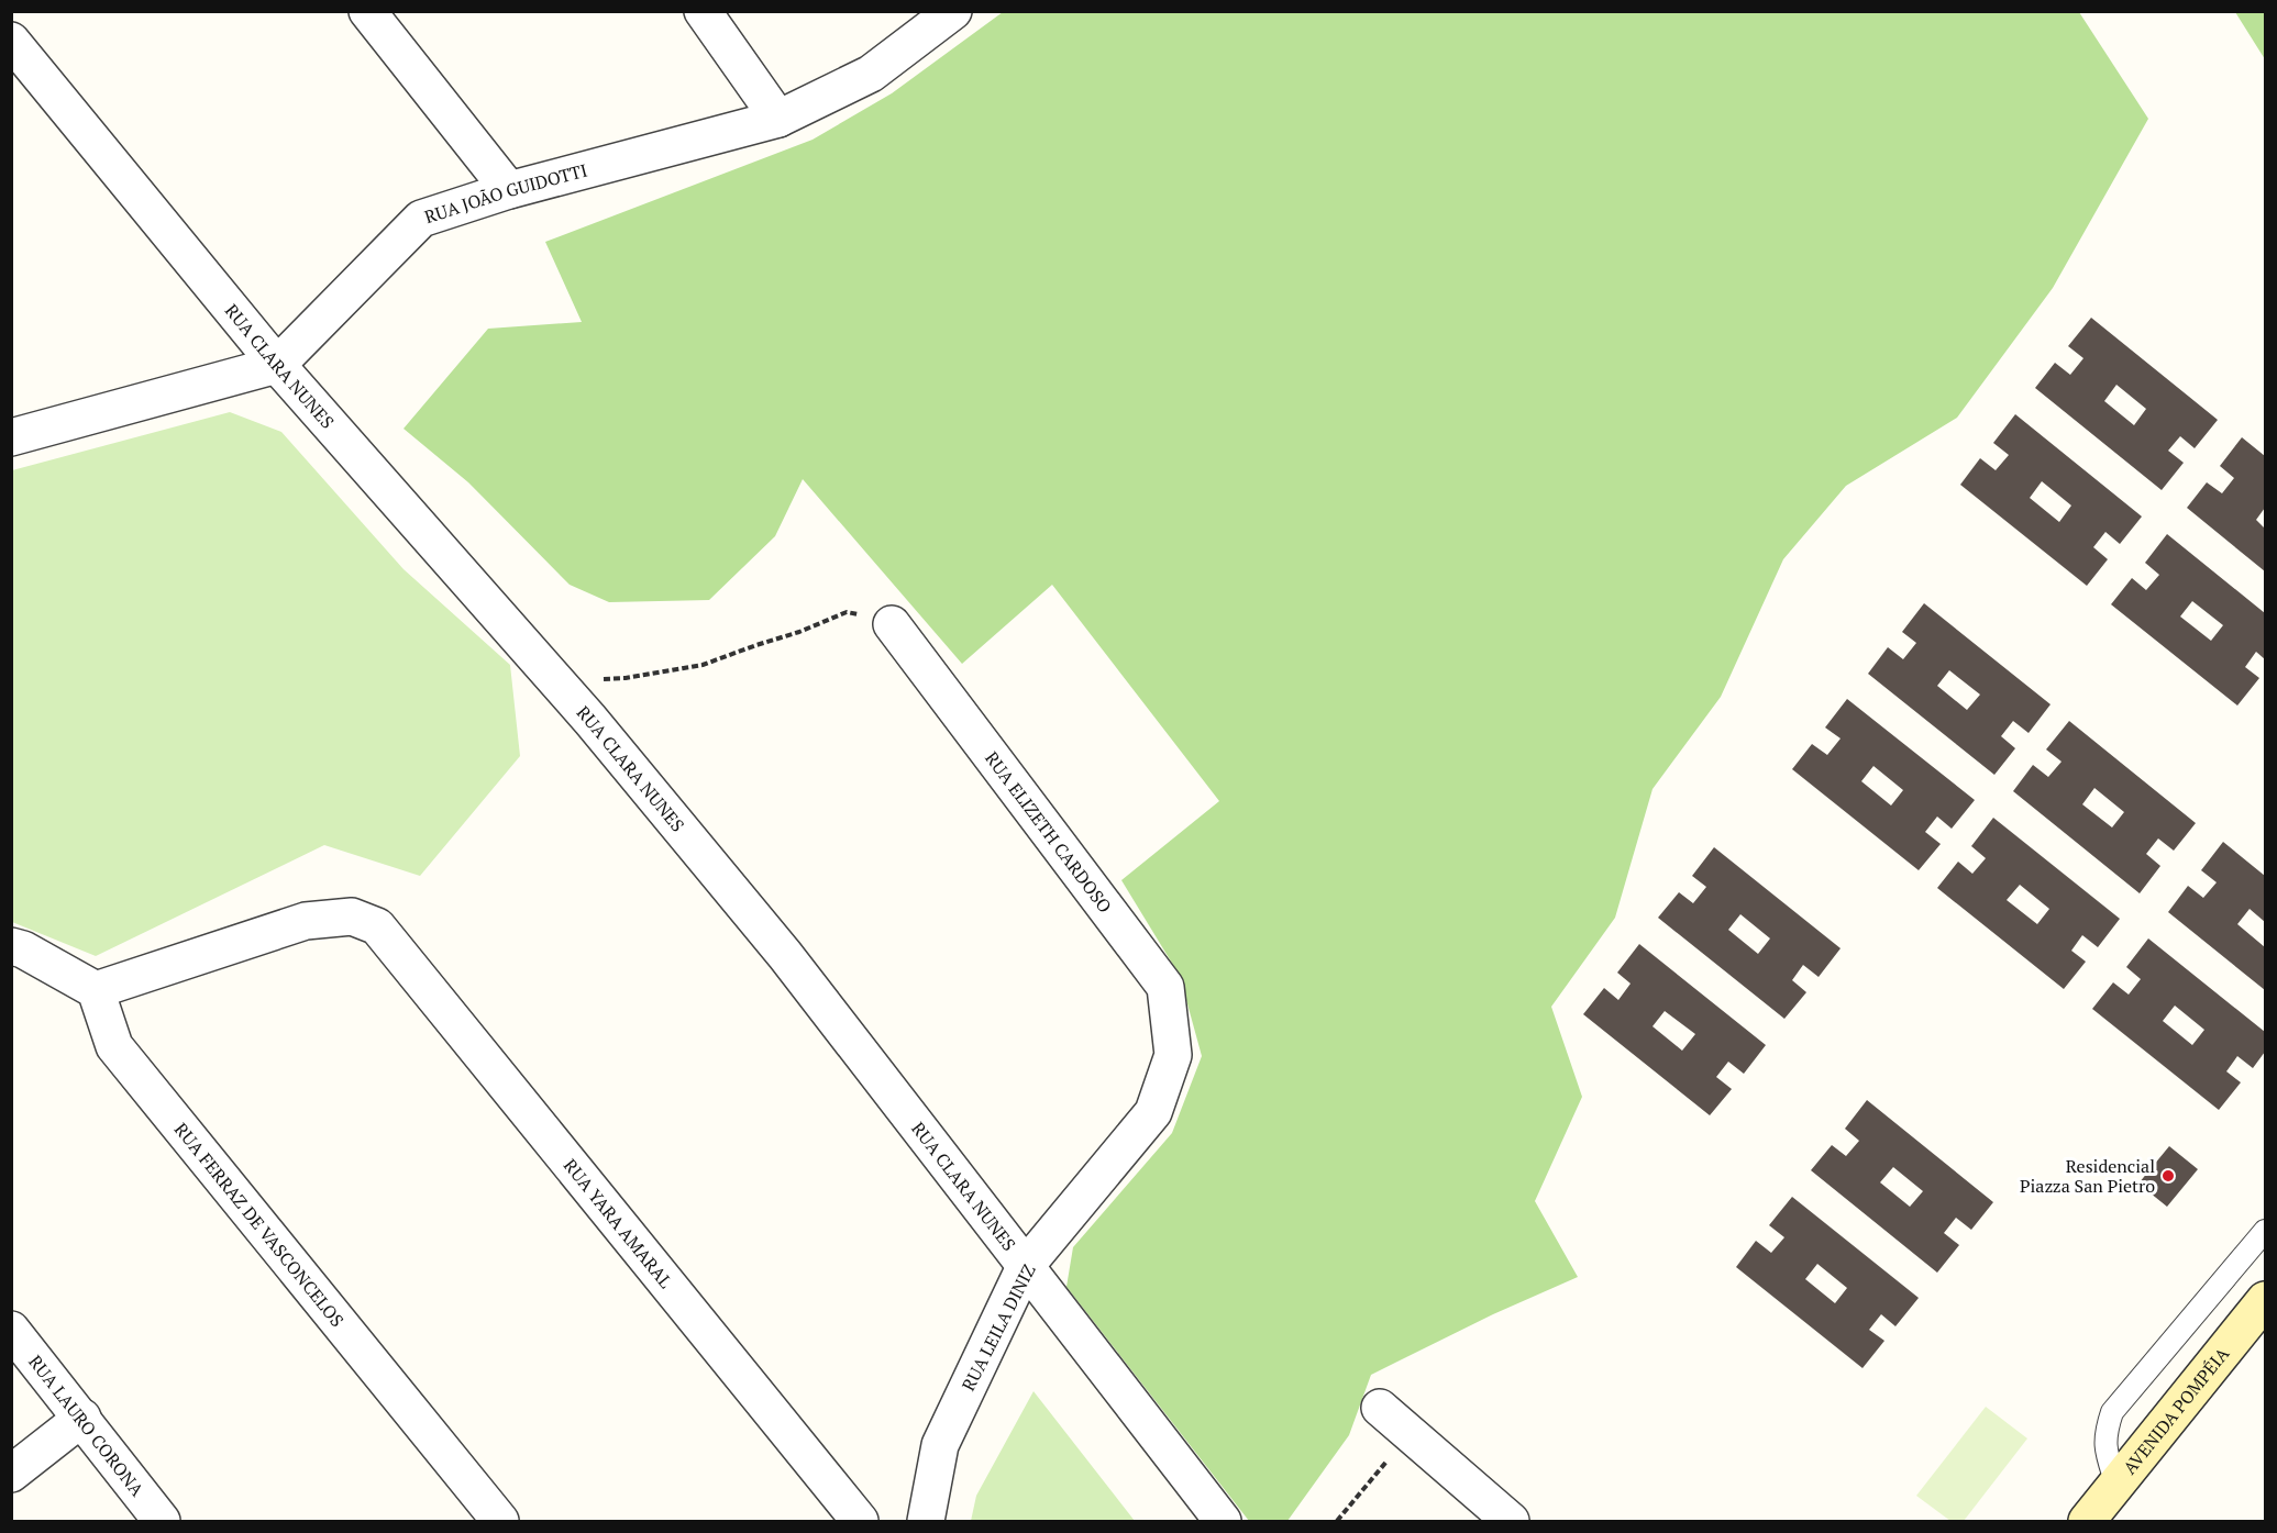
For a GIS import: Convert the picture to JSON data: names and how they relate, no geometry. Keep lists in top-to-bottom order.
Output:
{
  "streets": {
    "main road": ["AVENIDA POMPÉIA"],
    "street": [
      "RUA JOÃO GUIDOTTI",
      "RUA CLARA NUNES",
      "RUA ELIZETH CARDOSO",
      "RUA FERRAZ DE VASCONCELOS",
      "RUA YARA AMARAL",
      "RUA LEILA DINIZ",
      "RUA LAURO CORONA"
    ]
  },
  "crossings": [
    ["RUA JOÃO GUIDOTTI", "RUA CLARA NUNES"],
    ["RUA CLARA NUNES", "RUA LEILA DINIZ"],
    ["RUA ELIZETH CARDOSO", "RUA LEILA DINIZ"],
    ["RUA FERRAZ DE VASCONCELOS", "RUA YARA AMARAL"]
  ],
  "places": ["Residencial Piazza San Pietro"]
}
